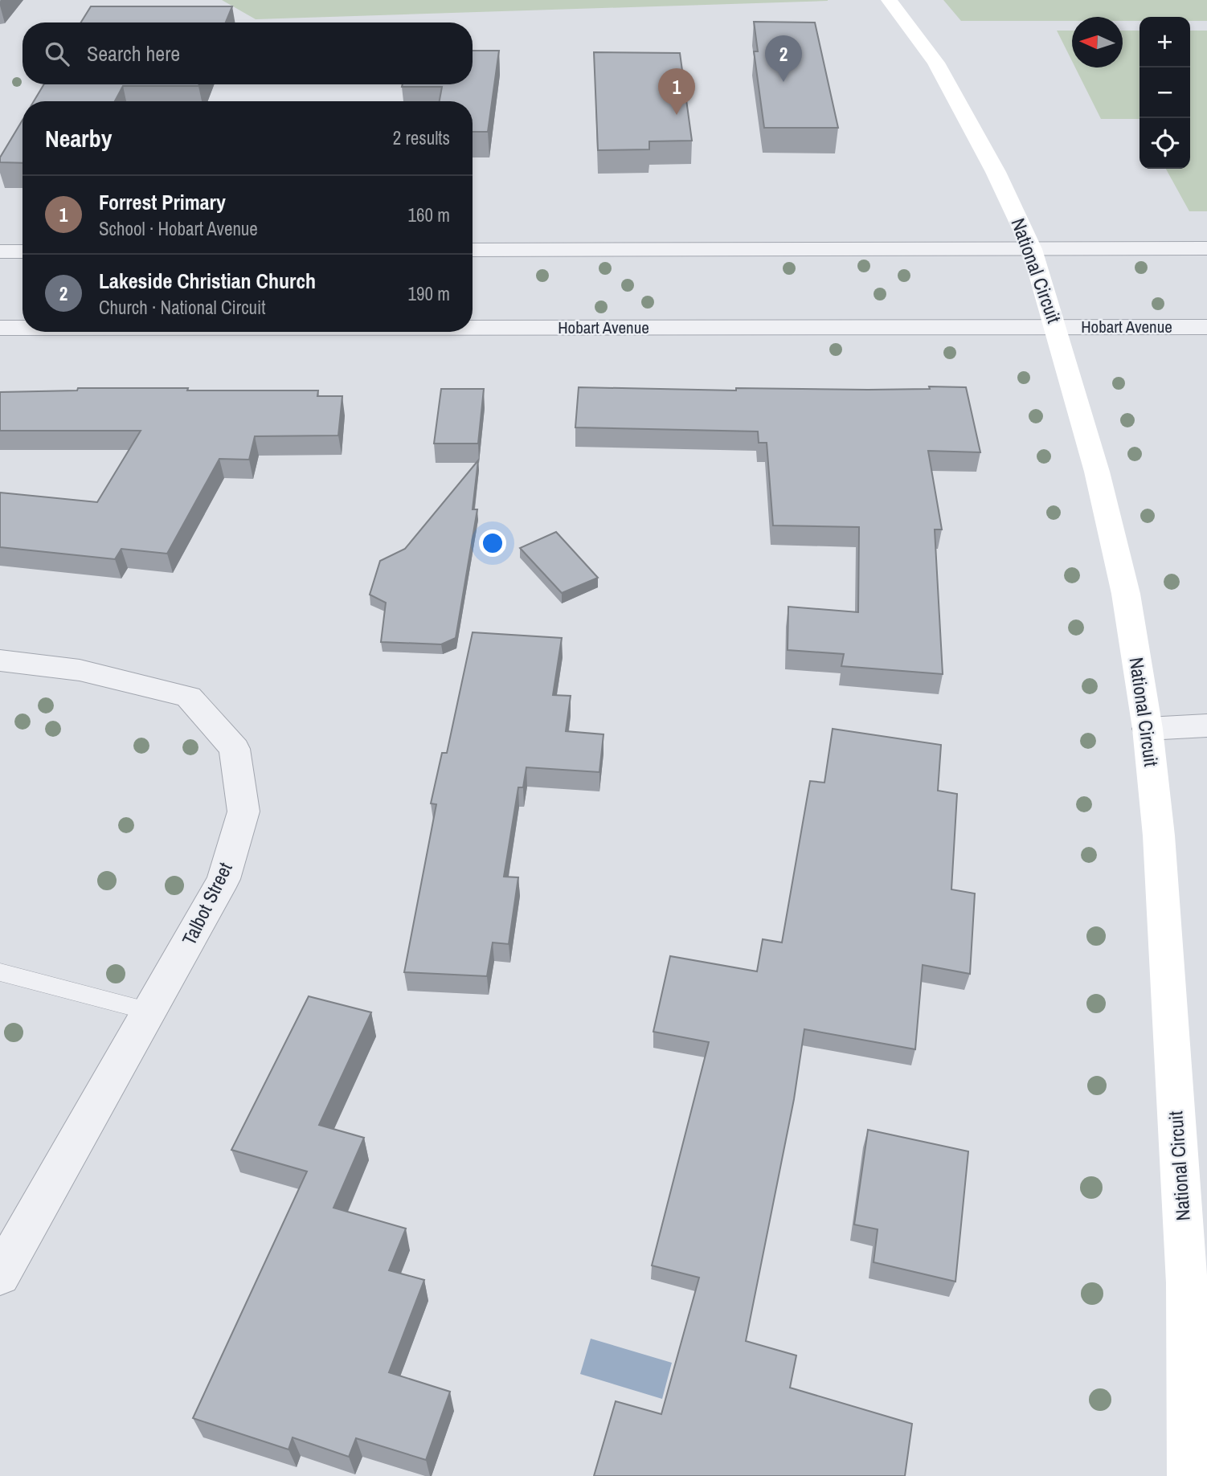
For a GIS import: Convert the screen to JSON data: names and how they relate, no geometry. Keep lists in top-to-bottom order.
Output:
{
  "streets": {
    "street": ["National Circuit", "Hobart Avenue", "Talbot Street"]
  },
  "crossings": [
    ["National Circuit", "Hobart Avenue"]
  ],
  "north": "left",
  "page": {
    "map_buttons": ["+", "−"],
    "search": "Search here",
    "pins": ["2", "1"],
    "heading": ["Nearby", "2 results"],
    "list": [
      {
        "mark": "1",
        "name": "Forrest Primary",
        "note": "School · Hobart Avenue",
        "value": "160 m"
      },
      {
        "mark": "2",
        "name": "Lakeside Christian Church",
        "note": "Church · National Circuit",
        "value": "190 m"
      }
    ]
  }
}
